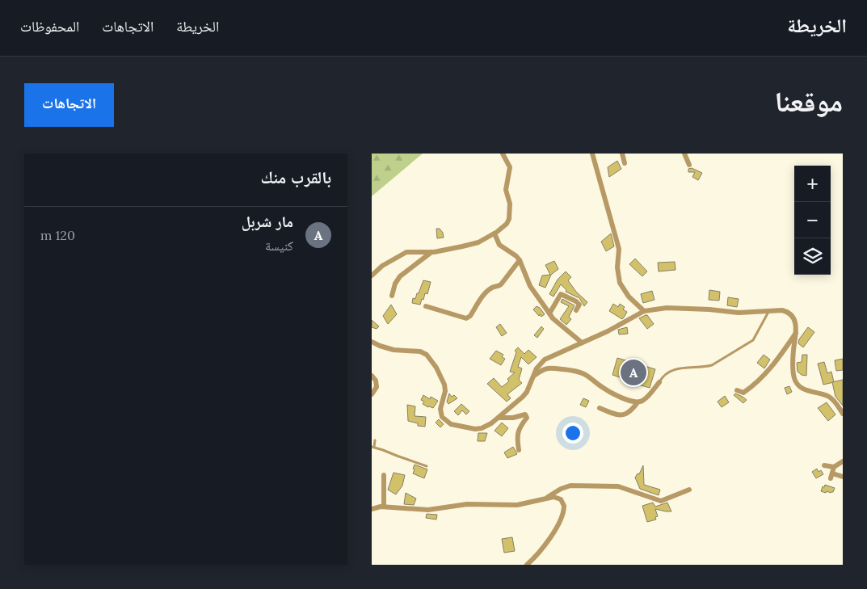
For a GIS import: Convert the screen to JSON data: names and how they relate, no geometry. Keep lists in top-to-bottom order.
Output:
{
  "page": {
    "header": "الخريطة",
    "nav": ["الخريطة", "الاتجاهات", "المحفوظات"],
    "title": "موقعنا",
    "buttons": "الاتجاهات",
    "heading": "بالقرب منك",
    "map_buttons": ["+", "−"],
    "list": [
      {
        "mark": "A",
        "name": "مار شربل",
        "note": "كنيسة",
        "value": "120 m"
      }
    ],
    "pins": "A"
  }
}
